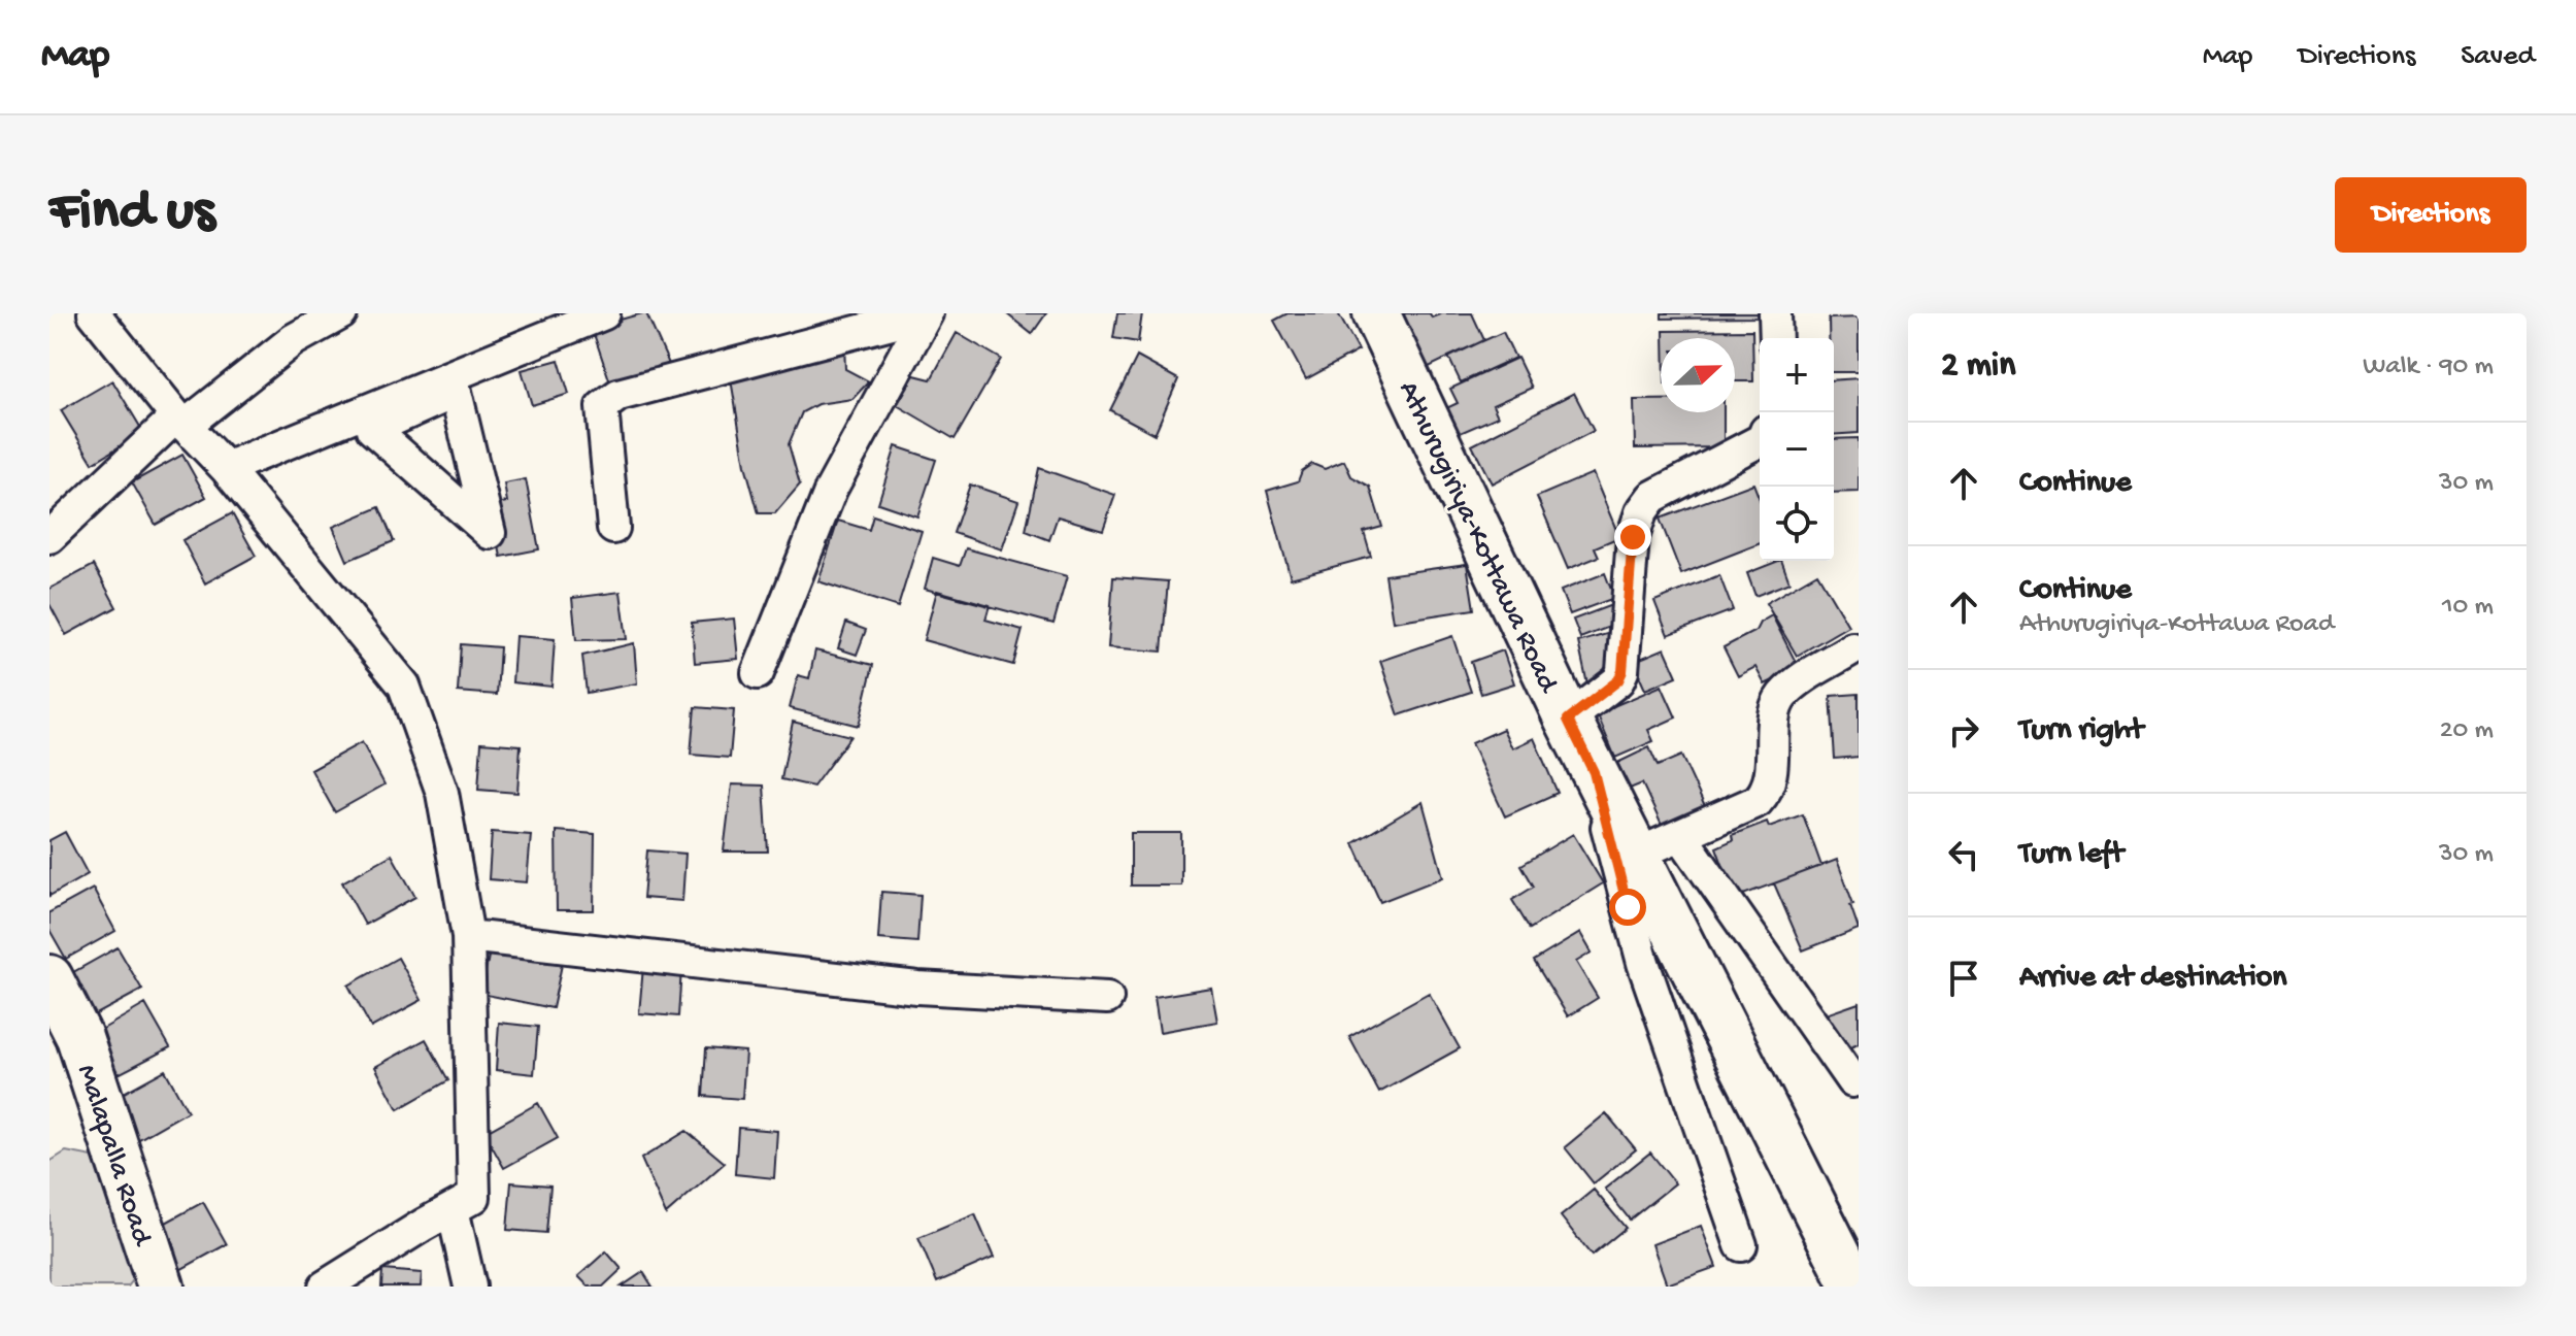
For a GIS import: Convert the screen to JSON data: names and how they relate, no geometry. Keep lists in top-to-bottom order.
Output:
{
  "streets": {
    "main road": ["Athurugiriya-Kottawa Road", "Malapalla Road"]
  },
  "north": "right",
  "page": {
    "header": "Map",
    "nav": ["Map", "Directions", "Saved"],
    "buttons": "Directions",
    "title": "Find us",
    "heading": ["2 min", "Walk · 90 m"],
    "map_buttons": ["+", "−"],
    "list": [
      ["Continue", "30 m"],
      ["Continue", "Athurugiriya-Kottawa Road", "10 m"],
      ["Turn right", "20 m"],
      ["Turn left", "30 m"],
      "Arrive at destination"
    ]
  }
}
